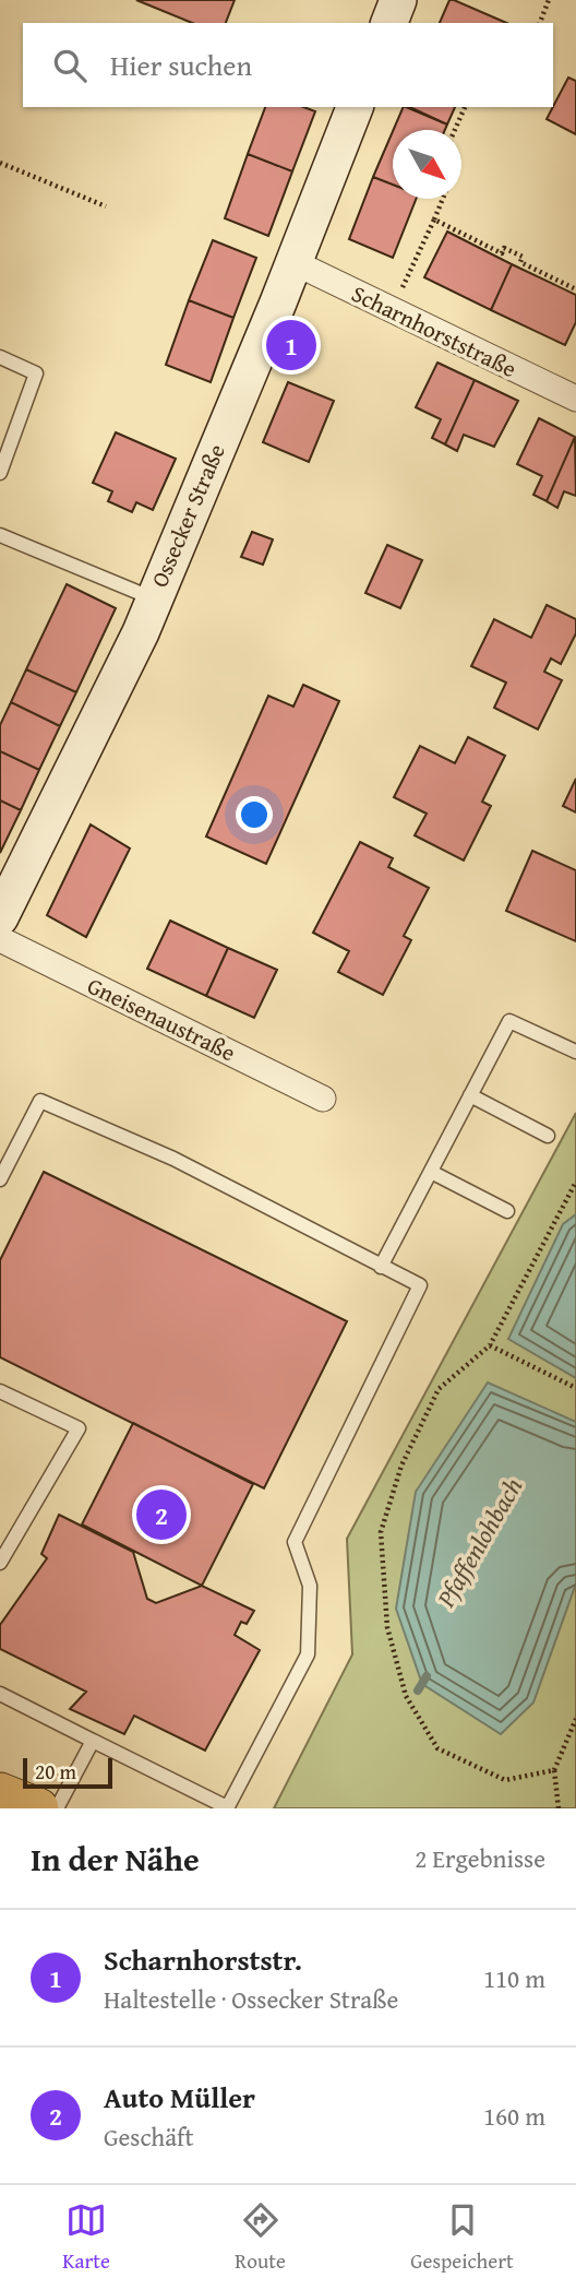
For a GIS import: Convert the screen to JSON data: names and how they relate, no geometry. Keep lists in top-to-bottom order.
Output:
{
  "streets": {
    "street": ["Scharnhorststraße", "Ossecker Straße", "Gneisenaustraße"]
  },
  "crossings": [
    ["Scharnhorststraße", "Ossecker Straße"]
  ],
  "water": ["Pfaffenlohbach"],
  "scale_bar": "20 m",
  "north": "bottom right",
  "page": {
    "search": "Hier suchen",
    "pins": ["1", "2"],
    "scale": "20 m",
    "heading": ["In der Nähe", "2 Ergebnisse"],
    "list": [
      {
        "mark": "1",
        "name": "Scharnhorststr.",
        "note": "Haltestelle · Ossecker Straße",
        "value": "110 m"
      },
      {
        "mark": "2",
        "name": "Auto Müller",
        "note": "Geschäft",
        "value": "160 m"
      }
    ],
    "nav": ["Karte", "Route", "Gespeichert"]
  }
}
